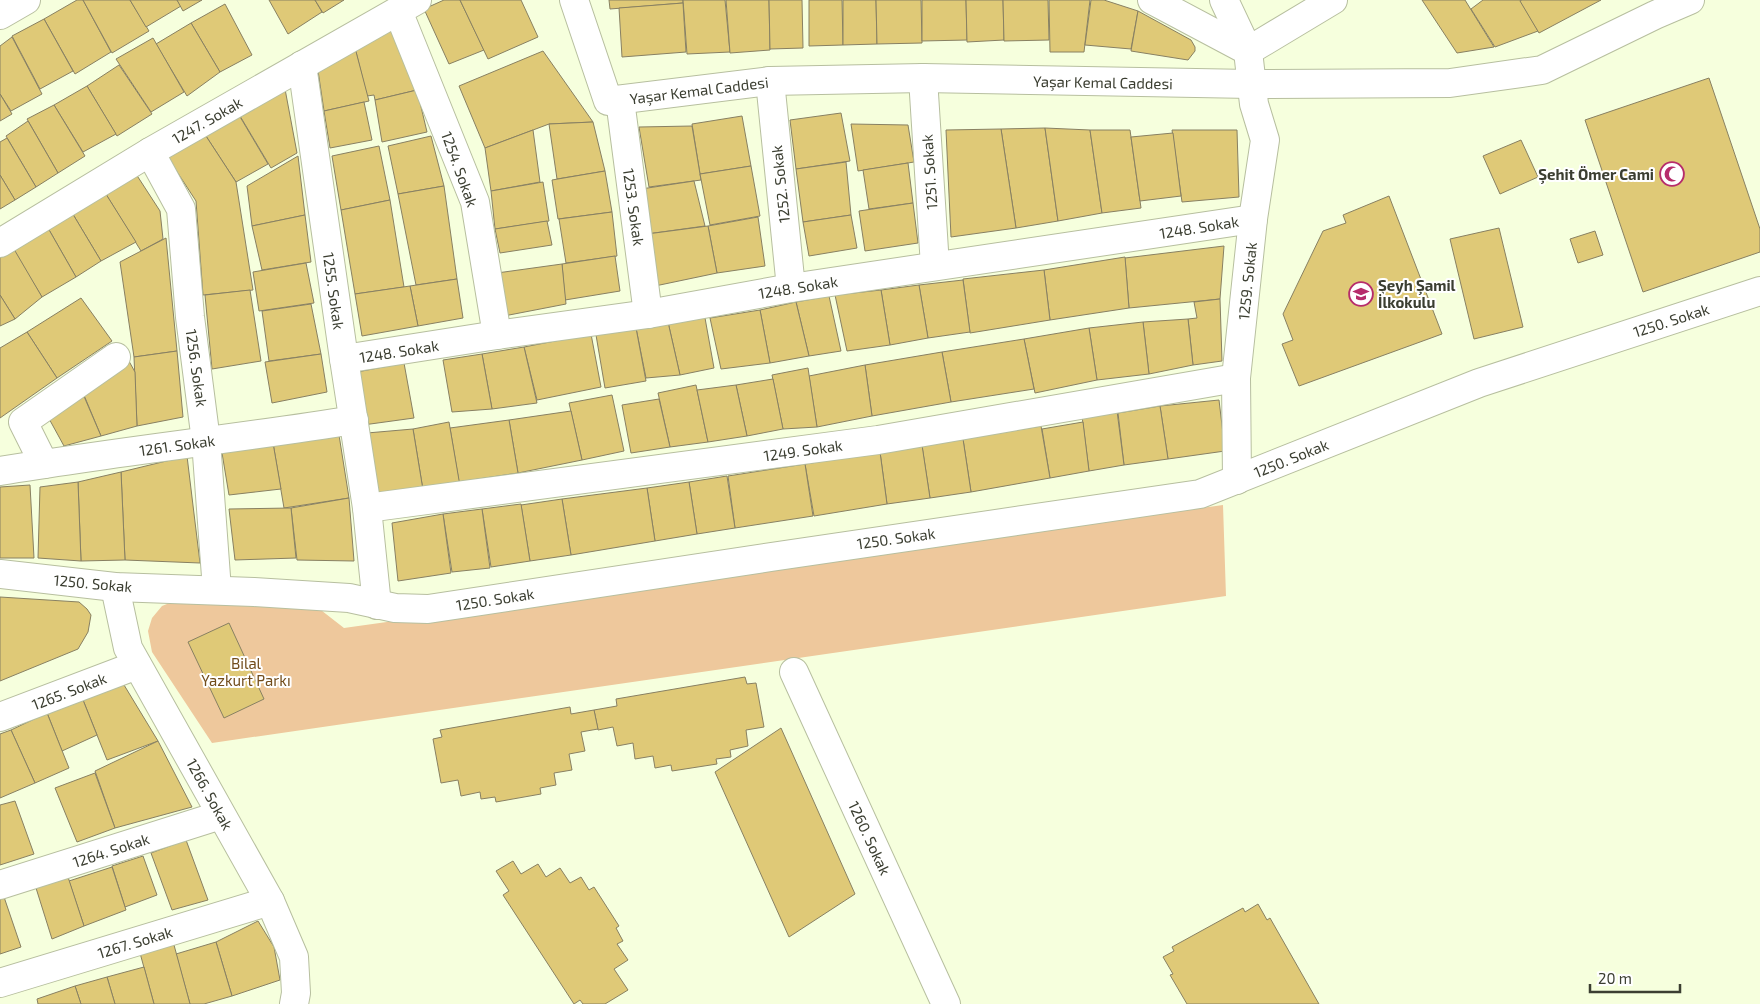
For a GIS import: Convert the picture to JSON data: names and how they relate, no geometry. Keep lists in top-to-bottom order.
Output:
{
  "streets": {
    "street": [
      "Yaşar Kemal Caddesi",
      "1247. Sokak",
      "1254. Sokak",
      "1251. Sokak",
      "1252. Sokak",
      "1253. Sokak",
      "1248. Sokak",
      "1259. Sokak",
      "1255. Sokak",
      "1250. Sokak",
      "1256. Sokak",
      "1261. Sokak",
      "1249. Sokak",
      "1265. Sokak",
      "1266. Sokak",
      "1260. Sokak",
      "1264. Sokak",
      "1267. Sokak"
    ]
  },
  "crossings": [
    ["Yaşar Kemal Caddesi", "1251. Sokak"],
    ["Yaşar Kemal Caddesi", "1252. Sokak"],
    ["Yaşar Kemal Caddesi", "1253. Sokak"],
    ["Yaşar Kemal Caddesi", "1259. Sokak"],
    ["1247. Sokak", "1254. Sokak"],
    ["1247. Sokak", "1255. Sokak"],
    ["1247. Sokak", "1256. Sokak"],
    ["1254. Sokak", "1248. Sokak"],
    ["1251. Sokak", "1248. Sokak"],
    ["1252. Sokak", "1248. Sokak"],
    ["1253. Sokak", "1248. Sokak"],
    ["1248. Sokak", "1259. Sokak"],
    ["1248. Sokak", "1255. Sokak"],
    ["1259. Sokak", "1250. Sokak"],
    ["1259. Sokak", "1249. Sokak"],
    ["1255. Sokak", "1250. Sokak"],
    ["1255. Sokak", "1261. Sokak"],
    ["1255. Sokak", "1249. Sokak"],
    ["1250. Sokak", "1256. Sokak"],
    ["1250. Sokak", "1266. Sokak"],
    ["1256. Sokak", "1261. Sokak"],
    ["1265. Sokak", "1266. Sokak"],
    ["1266. Sokak", "1264. Sokak"],
    ["1266. Sokak", "1267. Sokak"]
  ],
  "parks": ["Bilal Yazkurt Parkı"],
  "places": {
    "mosque": ["Şehit Ömer Cami"],
    "school or university": ["Şeyh Şamil İlkokulu"]
  },
  "scale_bar": "20 m"
}
